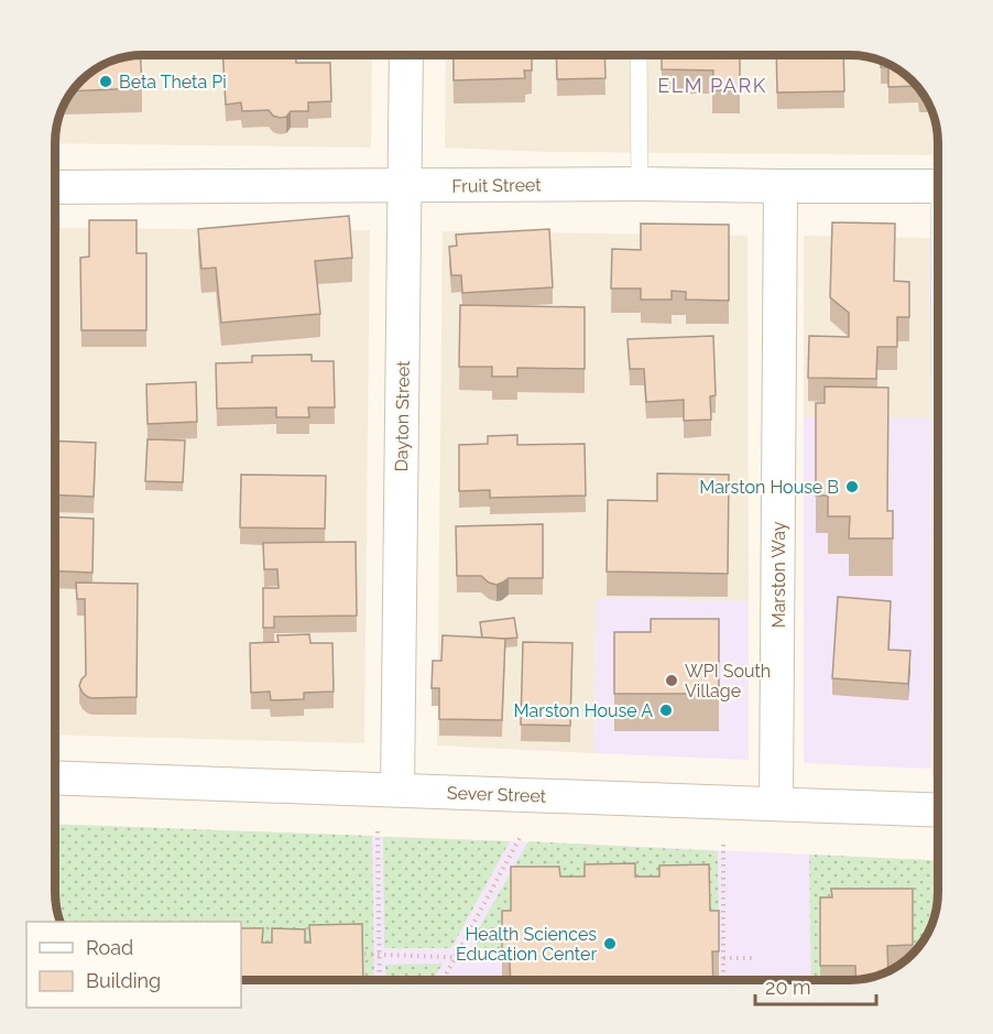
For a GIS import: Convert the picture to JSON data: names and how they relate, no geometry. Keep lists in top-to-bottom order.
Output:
{
  "streets": {
    "street": [
      "Fruit Street",
      "Dayton Street",
      "Marston Way",
      "Sever Street"
    ]
  },
  "crossings": [
    ["Fruit Street", "Dayton Street"],
    ["Fruit Street", "Marston Way"],
    ["Dayton Street", "Sever Street"],
    ["Marston Way", "Sever Street"]
  ],
  "districts": ["ELM PARK"],
  "places": [
    "Beta Theta Pi",
    "Marston House B",
    "WPI South Village",
    "Marston House A",
    "Health Sciences Education Center"
  ],
  "legend": ["Road", "Building"],
  "scale_bar": "20 m"
}
